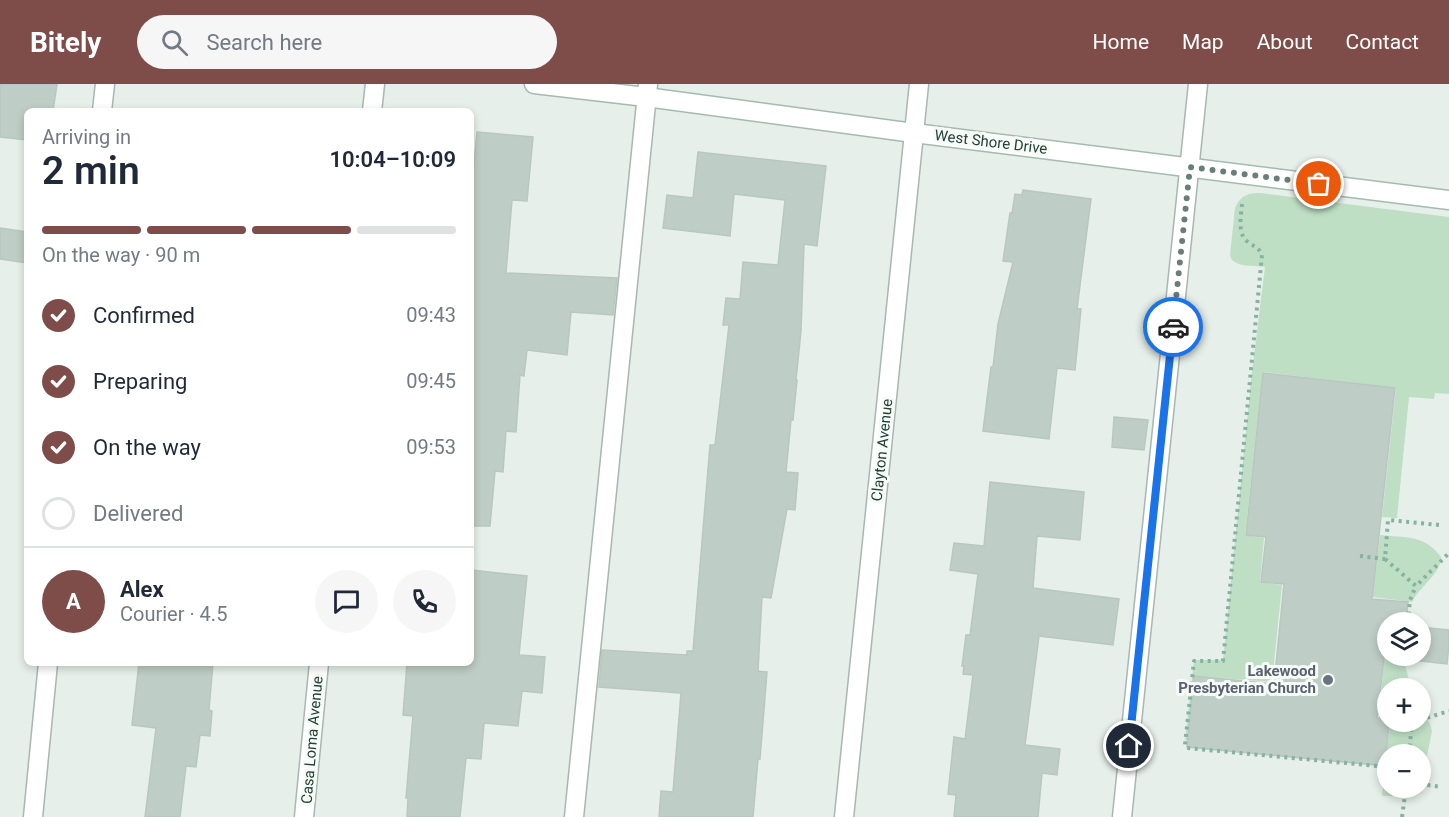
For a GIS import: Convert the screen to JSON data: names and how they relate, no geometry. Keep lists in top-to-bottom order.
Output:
{
  "streets": {
    "street": ["West Shore Drive", "Clayton Avenue", "Casa Loma Avenue"]
  },
  "crossings": [
    ["West Shore Drive", "Clayton Avenue"]
  ],
  "places": ["Lakewood Presbyterian Church"],
  "page": {
    "header": "Bitely",
    "search": "Search here",
    "nav": [
      "Home",
      "Map",
      "About",
      "Contact"
    ],
    "heading": ["2 min", "Arriving in", "10:04–10:09"],
    "panel": ["Alex", "Courier · 4.5"],
    "bar": "On the way · 90 m",
    "list": [
      ["Confirmed", "09:43"],
      ["Preparing", "09:45"],
      ["On the way", "09:53"],
      "Delivered"
    ],
    "round": "A",
    "map_buttons": ["+", "−"]
  }
}
